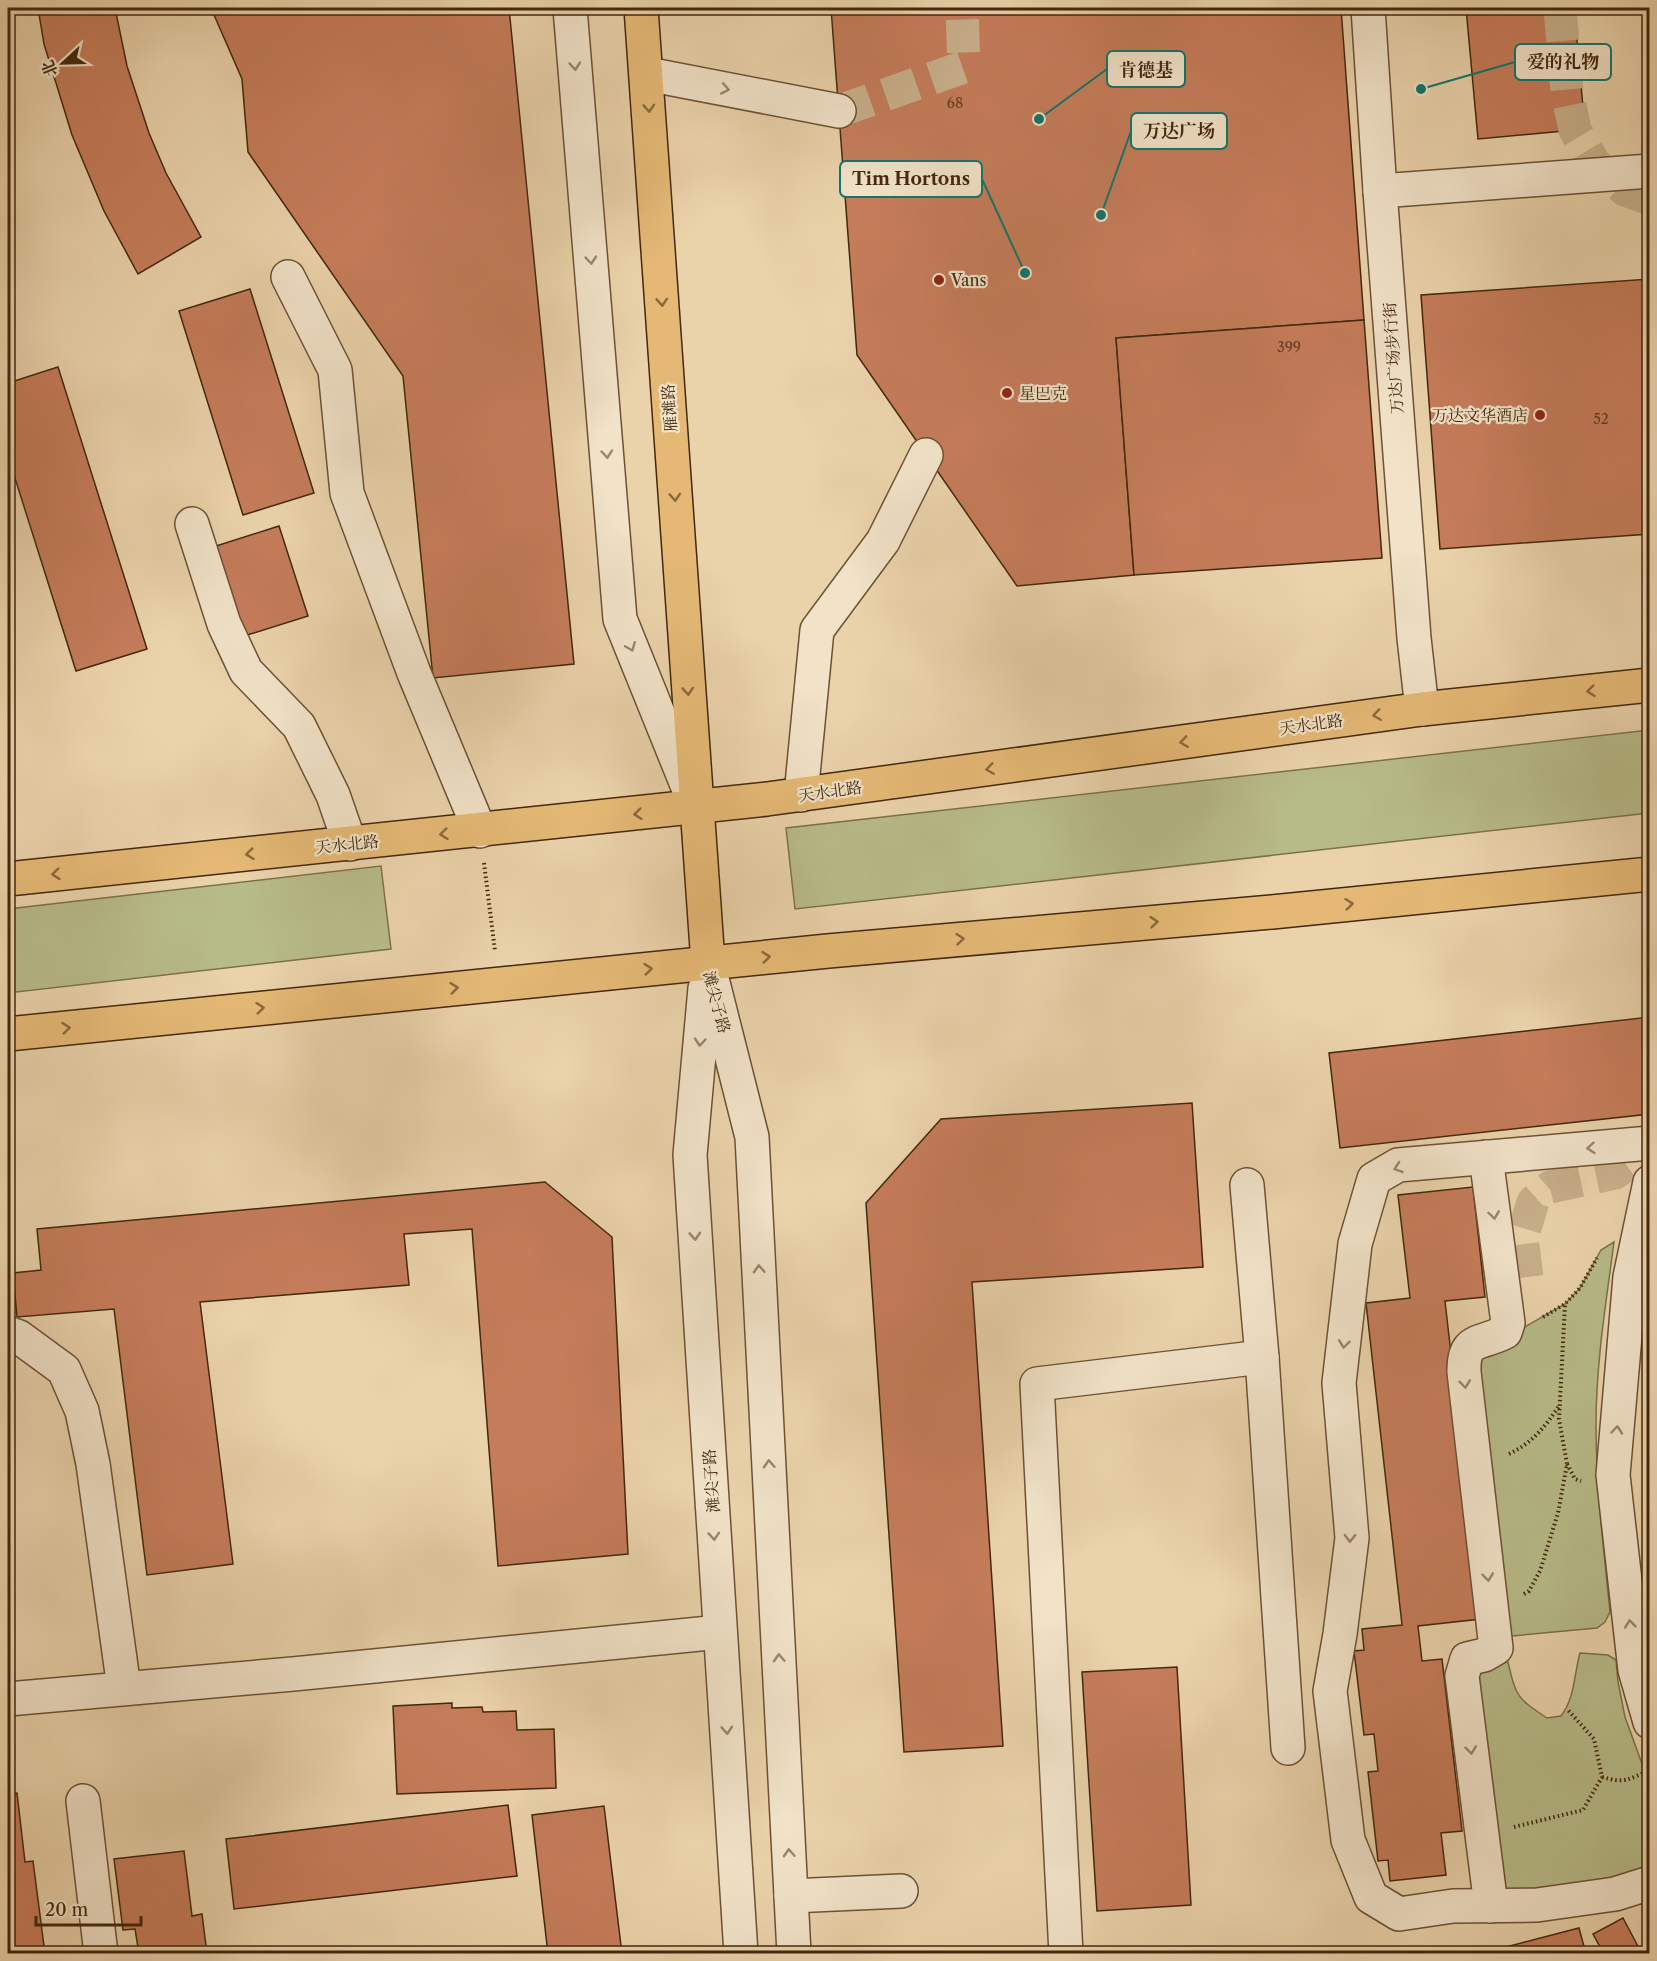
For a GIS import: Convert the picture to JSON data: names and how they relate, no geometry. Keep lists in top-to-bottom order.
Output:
{
  "streets": {
    "main road": ["雁滩路", "天水北路"],
    "street": ["万达广场步行街", "滩尖子路"]
  },
  "crossings": [
    ["万达广场步行街", "天水北路"],
    ["雁滩路", "天水北路"],
    ["雁滩路", "滩尖子路"]
  ],
  "one_way": ["雁滩路"],
  "places": [
    "爱的礼物",
    "肯德基",
    "万达广场",
    "Tim Hortons",
    "Vans",
    "星巴克",
    "万达文华酒店"
  ],
  "house_numbers": ["68", "399", "52"],
  "scale_bar": "20 m",
  "north": "left"
}
